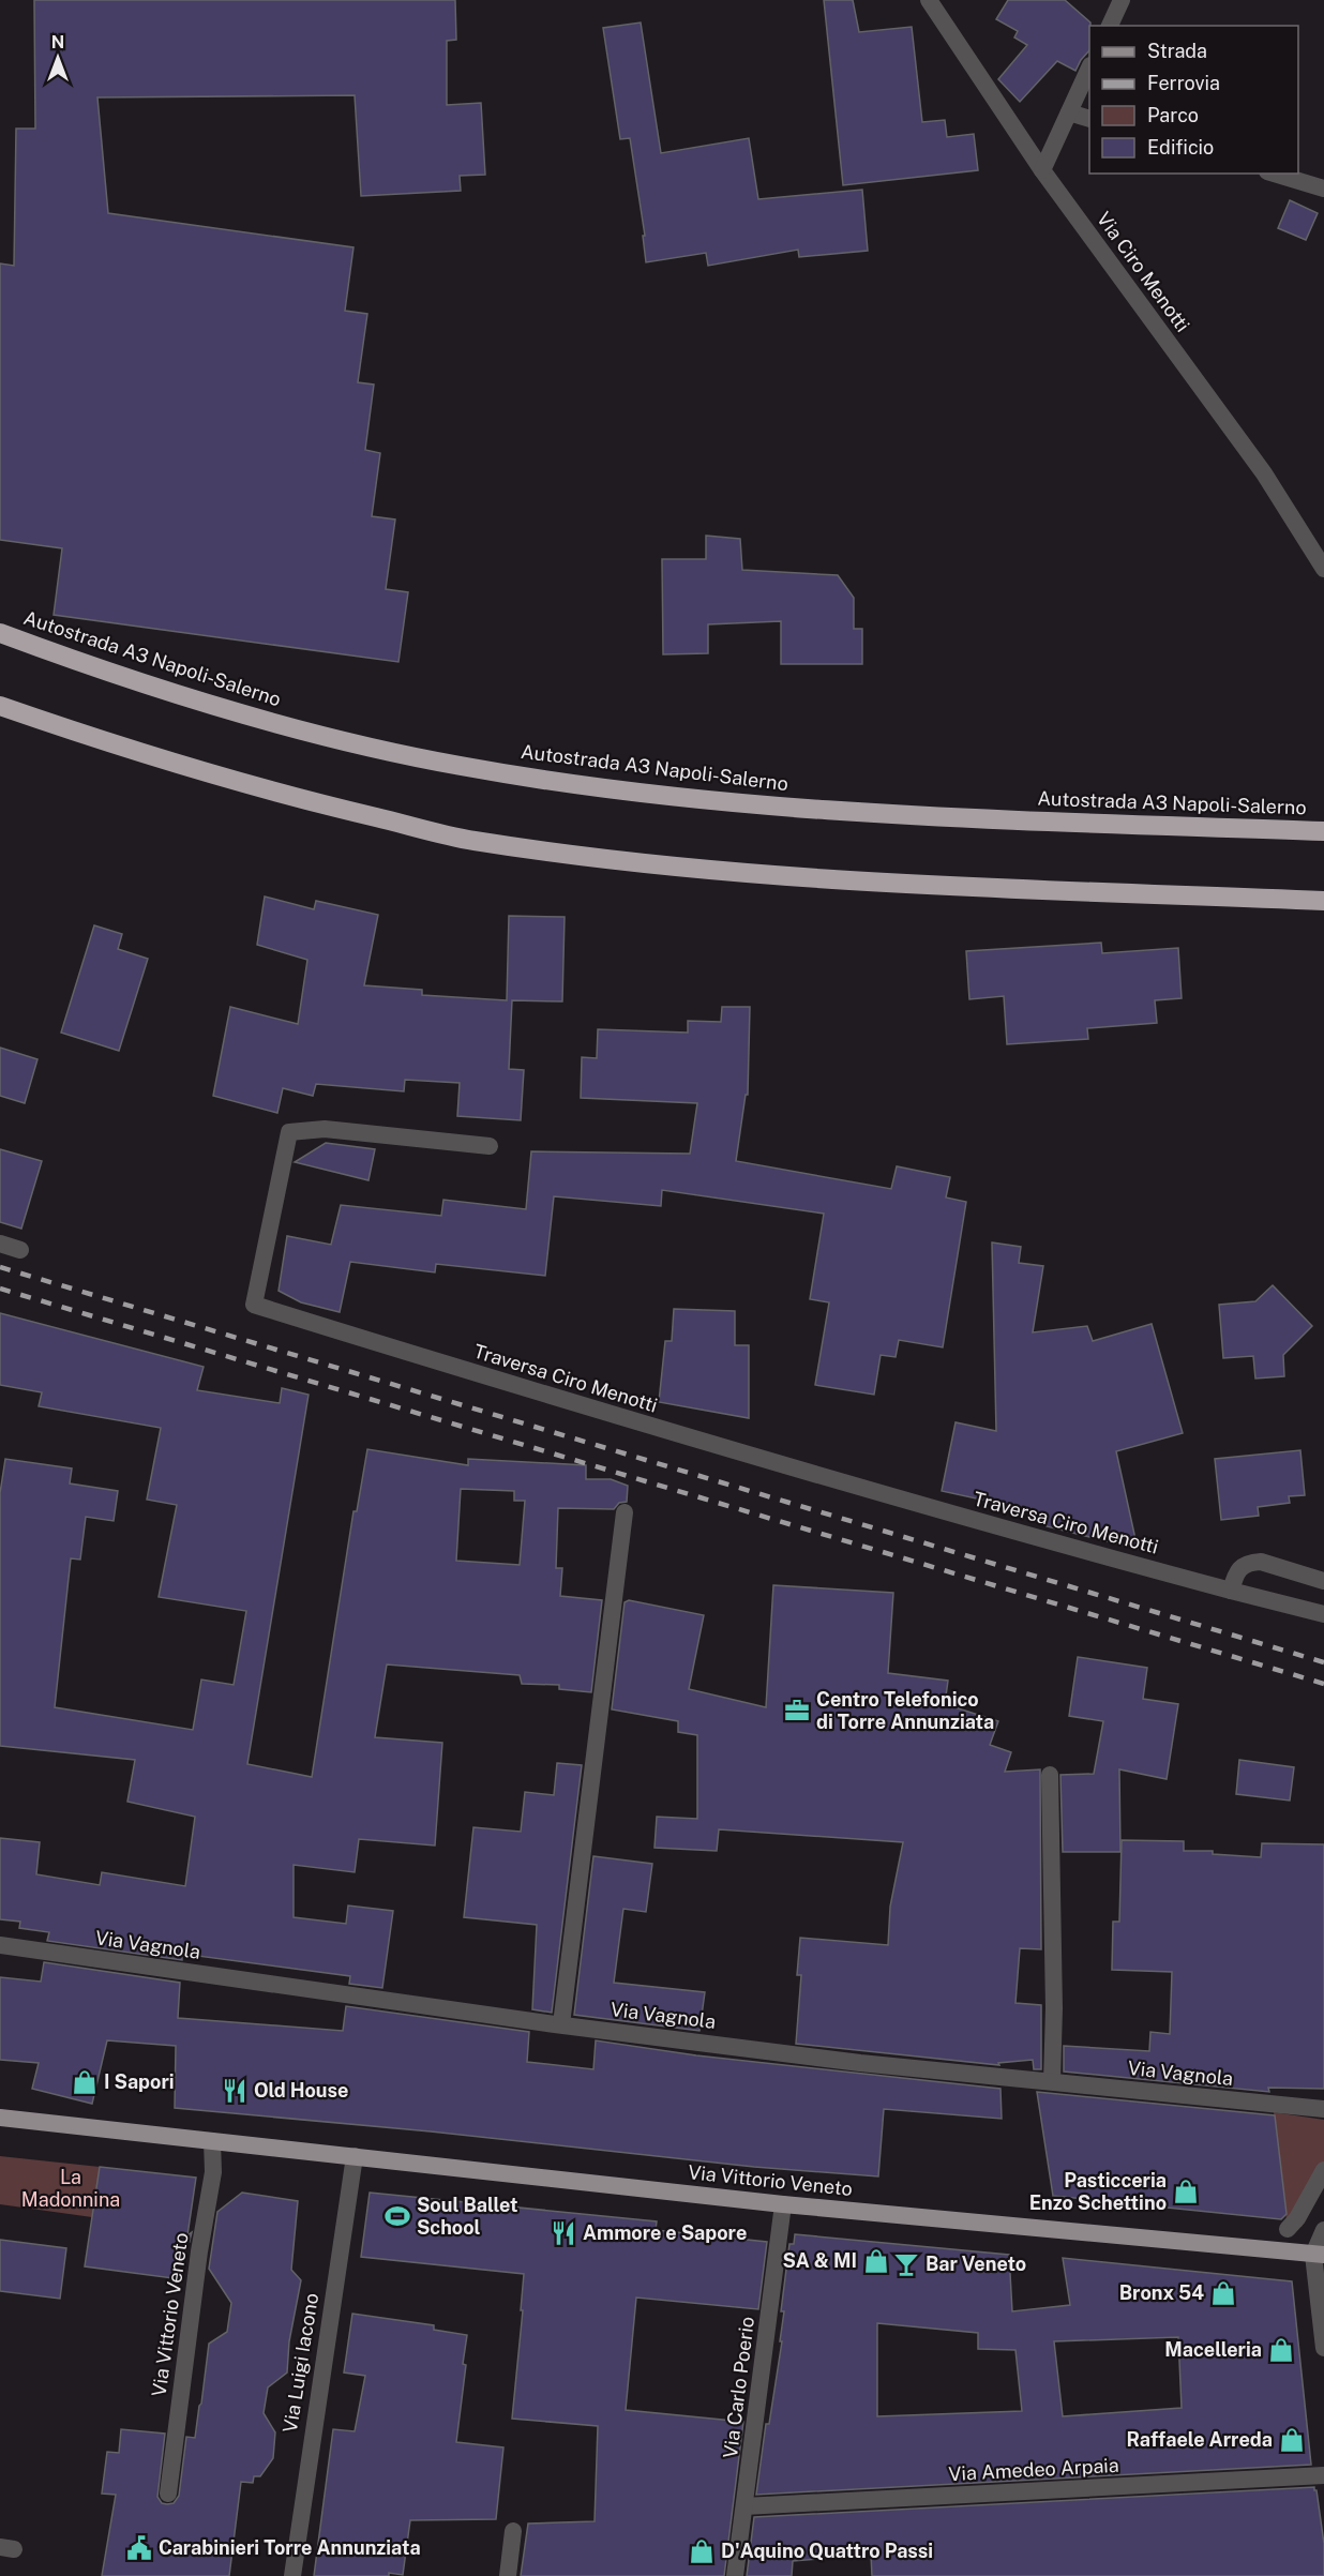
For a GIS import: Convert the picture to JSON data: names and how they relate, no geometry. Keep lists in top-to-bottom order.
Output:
{
  "streets": {
    "highway": ["Autostrada A3 Napoli-Salerno"],
    "main road": ["Via Vittorio Veneto"],
    "street": [
      "Via Ciro Menotti",
      "Traversa Ciro Menotti",
      "Via Vagnola",
      "Via Luigi Iacono",
      "Via Carlo Poerio",
      "Via Amedeo Arpaia"
    ]
  },
  "crossings": [
    ["Via Vittorio Veneto", "Via Luigi Iacono"],
    ["Via Vittorio Veneto", "Via Carlo Poerio"],
    ["Via Carlo Poerio", "Via Amedeo Arpaia"]
  ],
  "parks": ["La Madonnina"],
  "places": {
    "office": ["Centro Telefonico di Torre Annunziata"],
    "shop": [
      "I Sapori",
      "Pasticceria Enzo Schettino",
      "SA & MI",
      "Bronx 54",
      "Macelleria",
      "Raffaele Arreda",
      "D'Aquino Quattro Passi"
    ],
    "restaurant": ["Old House", "Ammore e Sapore"],
    "sports": ["Soul Ballet School"],
    "bar": ["Bar Veneto"],
    "public building": ["Carabinieri Torre Annunziata"]
  },
  "legend": [
    "Strada",
    "Ferrovia",
    "Parco",
    "Edificio"
  ],
  "north": "top"
}
